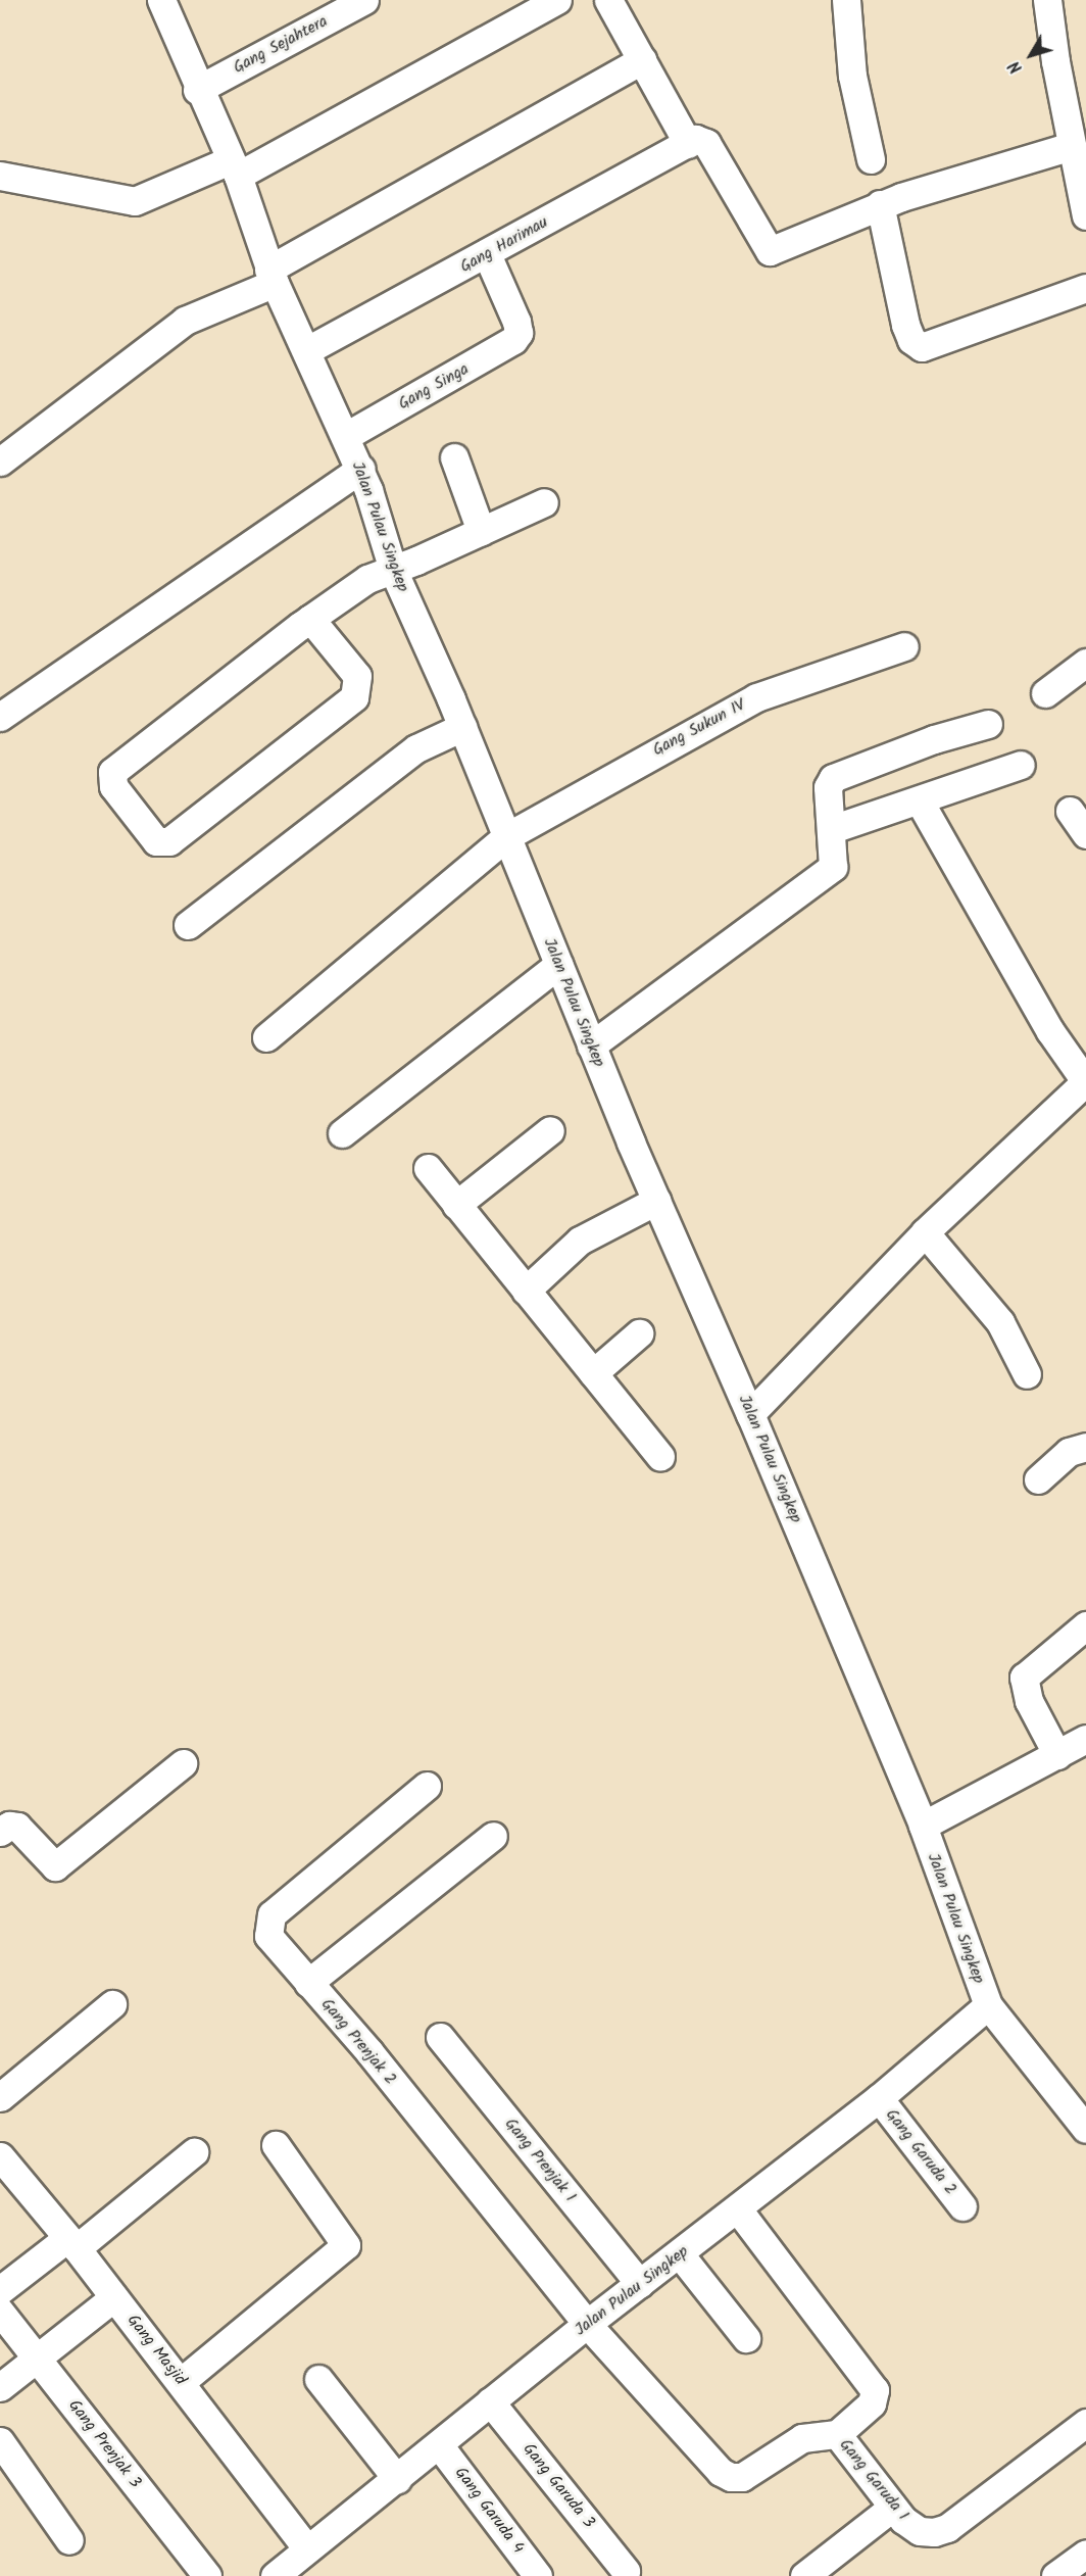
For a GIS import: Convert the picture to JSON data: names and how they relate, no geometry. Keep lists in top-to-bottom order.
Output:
{
  "streets": {
    "street": [
      "Gang Sejahtera",
      "Gang Harimau",
      "Gang Singa",
      "Jalan Pulau Singkep",
      "Gang Sukun IV",
      "Gang Prenjak 2",
      "Gang Garuda 2",
      "Gang Prenjak 1",
      "Gang Masjid",
      "Gang Prenjak 3",
      "Gang Garuda 1",
      "Gang Garuda 3",
      "Gang Garuda 4"
    ]
  },
  "crossings": [
    ["Gang Sejahtera", "Jalan Pulau Singkep"],
    ["Gang Harimau", "Gang Singa"],
    ["Gang Harimau", "Jalan Pulau Singkep"],
    ["Gang Singa", "Jalan Pulau Singkep"],
    ["Jalan Pulau Singkep", "Gang Sukun IV"],
    ["Jalan Pulau Singkep", "Gang Prenjak 2"],
    ["Jalan Pulau Singkep", "Gang Garuda 2"],
    ["Jalan Pulau Singkep", "Gang Prenjak 1"],
    ["Jalan Pulau Singkep", "Gang Masjid"],
    ["Jalan Pulau Singkep", "Gang Garuda 1"],
    ["Jalan Pulau Singkep", "Gang Garuda 3"],
    ["Jalan Pulau Singkep", "Gang Garuda 4"],
    ["Gang Prenjak 2", "Gang Garuda 1"]
  ],
  "north": "bottom left"
}
